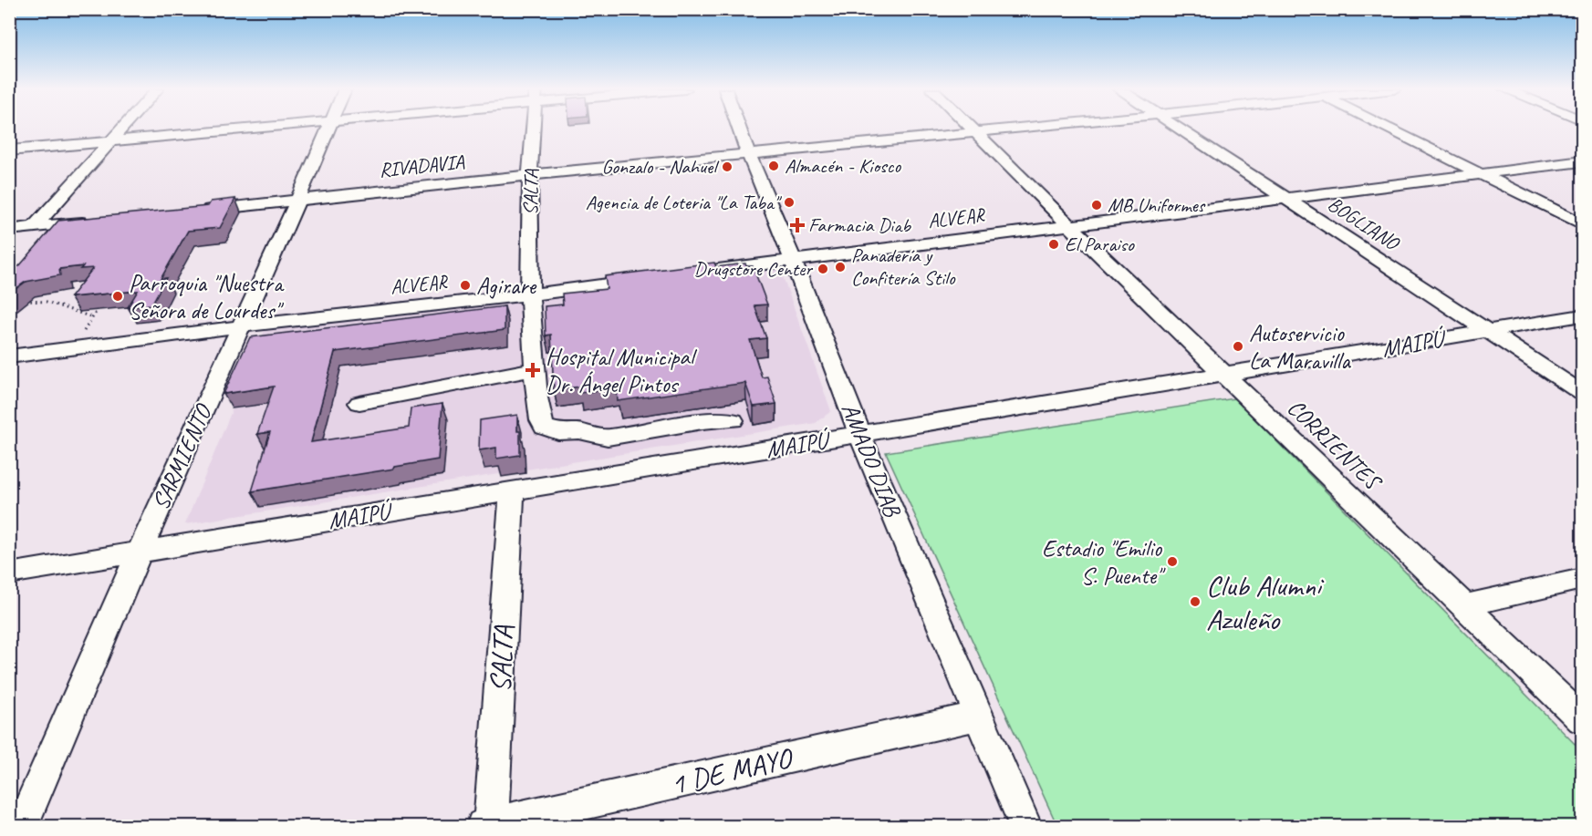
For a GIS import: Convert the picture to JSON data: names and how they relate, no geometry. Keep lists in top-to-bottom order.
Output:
{
  "streets": {
    "street": [
      "RIVADAVIA",
      "SALTA",
      "ALVEAR",
      "BOGLIANO",
      "MAIPÚ",
      "CORRIENTES",
      "SARMIENTO",
      "AMADO DIAB",
      "1 DE MAYO"
    ]
  },
  "crossings": [
    ["RIVADAVIA", "SALTA"],
    ["RIVADAVIA", "CORRIENTES"],
    ["RIVADAVIA", "SARMIENTO"],
    ["RIVADAVIA", "AMADO DIAB"],
    ["SALTA", "ALVEAR"],
    ["SALTA", "MAIPÚ"],
    ["SALTA", "1 DE MAYO"],
    ["ALVEAR", "BOGLIANO"],
    ["ALVEAR", "CORRIENTES"],
    ["ALVEAR", "SARMIENTO"],
    ["ALVEAR", "AMADO DIAB"],
    ["BOGLIANO", "MAIPÚ"],
    ["MAIPÚ", "CORRIENTES"],
    ["MAIPÚ", "SARMIENTO"],
    ["MAIPÚ", "AMADO DIAB"],
    ["AMADO DIAB", "1 DE MAYO"]
  ],
  "places": {
    "other": [
      "Almacén - Kiosco",
      "Gonzalo - Nahuel",
      "Agencia de Loteria \"La Taba\"",
      "MB Uniformes",
      "El Paraiso",
      "Panadería y Confitería Stilo",
      "Drugstore Center",
      "Agirare",
      "Parroquia \"Nuestra Señora de Lourdes\"",
      "Autoservicio La Maravilla",
      "Estadio \"Emilio S. Puente\"",
      "Club Alumni Azuleño"
    ],
    "health": ["Farmacia Diab", "Hospital Municipal Dr. Ángel Pintos"]
  }
}
